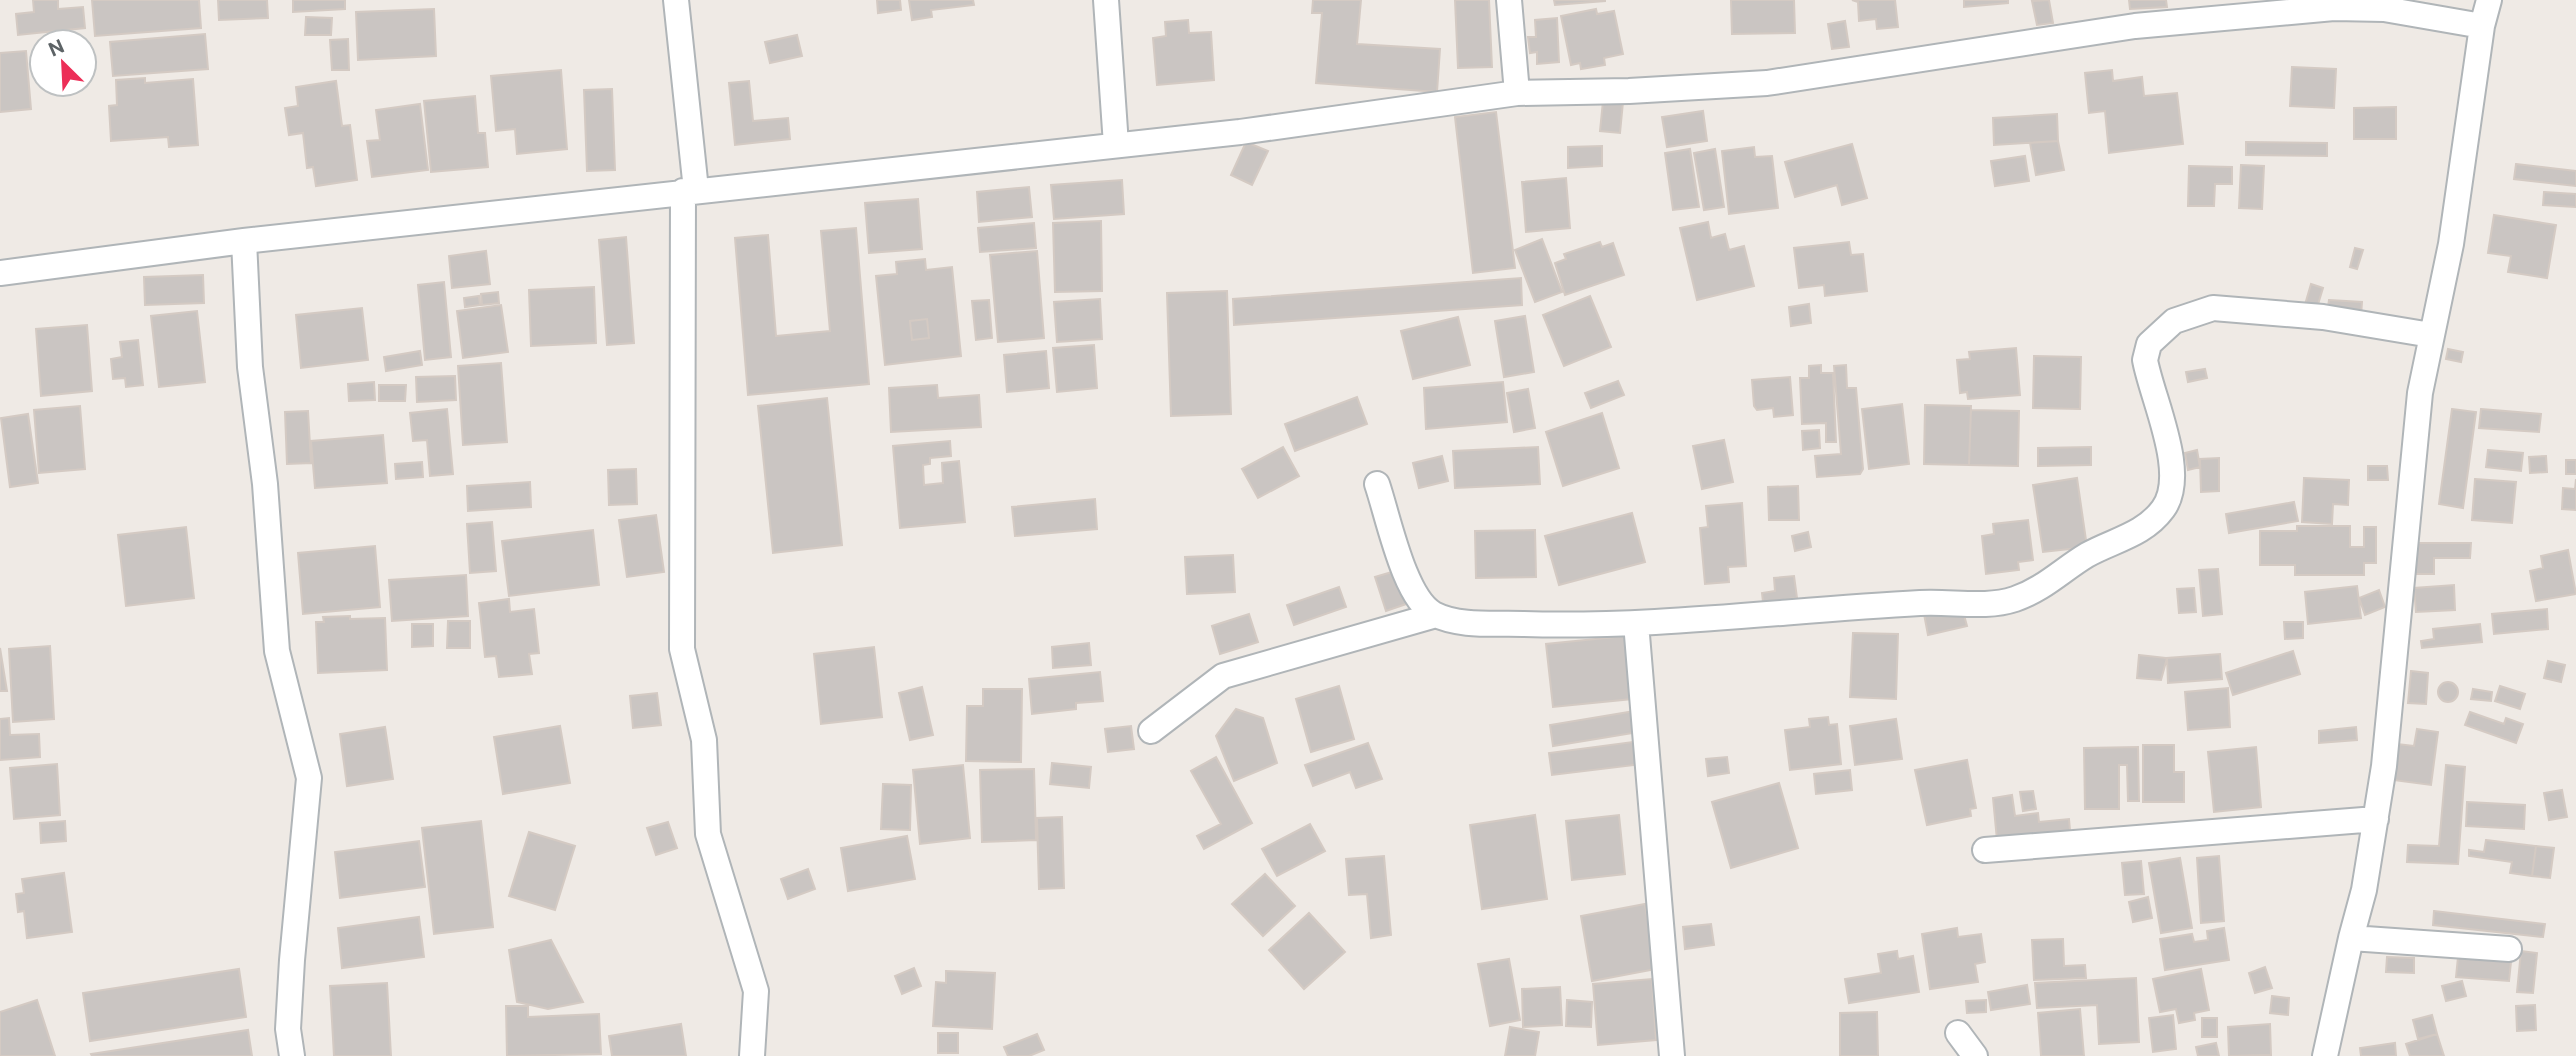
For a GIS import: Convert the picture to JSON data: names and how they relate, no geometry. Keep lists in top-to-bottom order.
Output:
{
  "north": "top left"
}
